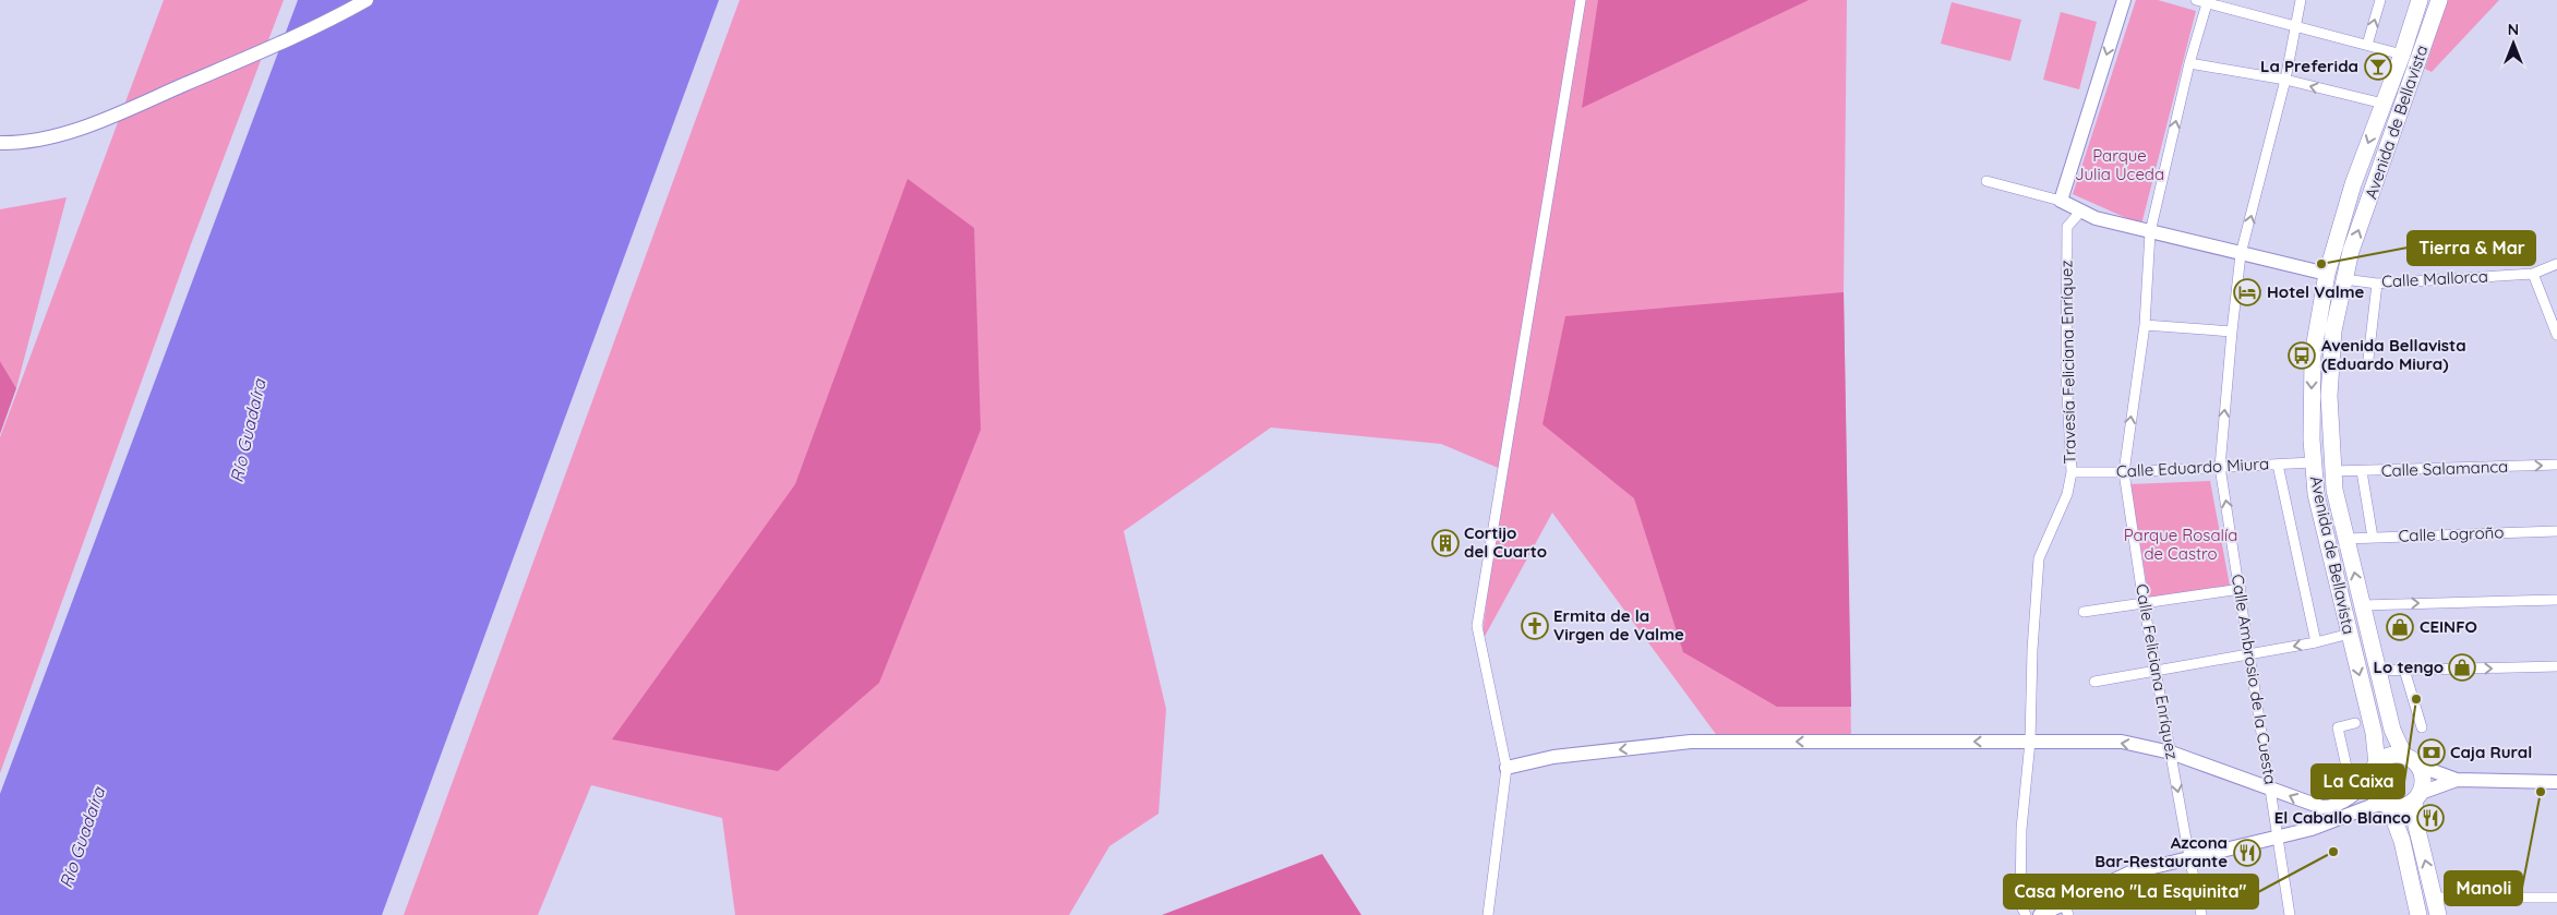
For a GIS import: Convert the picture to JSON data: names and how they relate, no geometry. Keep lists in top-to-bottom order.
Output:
{
  "streets": {
    "main road": ["Avenida de Bellavista"],
    "street": [
      "Calle Mallorca",
      "Travesía Feliciana Enríquez",
      "Calle Eduardo Miura",
      "Calle Salamanca",
      "Calle Logroño",
      "Calle Feliciana Enríquez",
      "Calle Ambrosio de la Cuesta"
    ]
  },
  "crossings": [
    ["Avenida de Bellavista", "Calle Mallorca"],
    ["Avenida de Bellavista", "Calle Eduardo Miura"],
    ["Avenida de Bellavista", "Calle Salamanca"],
    ["Avenida de Bellavista", "Calle Logroño"],
    ["Travesía Feliciana Enríquez", "Calle Eduardo Miura"],
    ["Calle Eduardo Miura", "Calle Feliciana Enríquez"],
    ["Calle Eduardo Miura", "Calle Ambrosio de la Cuesta"]
  ],
  "one_way": ["Calle Salamanca", "Calle Ambrosio de la Cuesta"],
  "water": ["Río Guadaíra"],
  "parks": ["Parque Julia Uceda", "Parque Rosalía de Castro"],
  "places": {
    "bar": ["La Preferida"],
    "other": [
      "Tierra & Mar",
      "La Caixa",
      "Manoli",
      "Casa Moreno \"La Esquinita\""
    ],
    "hotel": ["Hotel Valme"],
    "bus stop": ["Avenida Bellavista (Eduardo Miura)"],
    "building": ["Cortijo del Cuarto"],
    "church": ["Ermita de la Virgen de Valme"],
    "shop": ["CEINFO", "Lo tengo"],
    "bank": ["Caja Rural"],
    "restaurant": ["El Caballo Blanco", "Azcona Bar-Restaurante"]
  },
  "north": "top"
}
